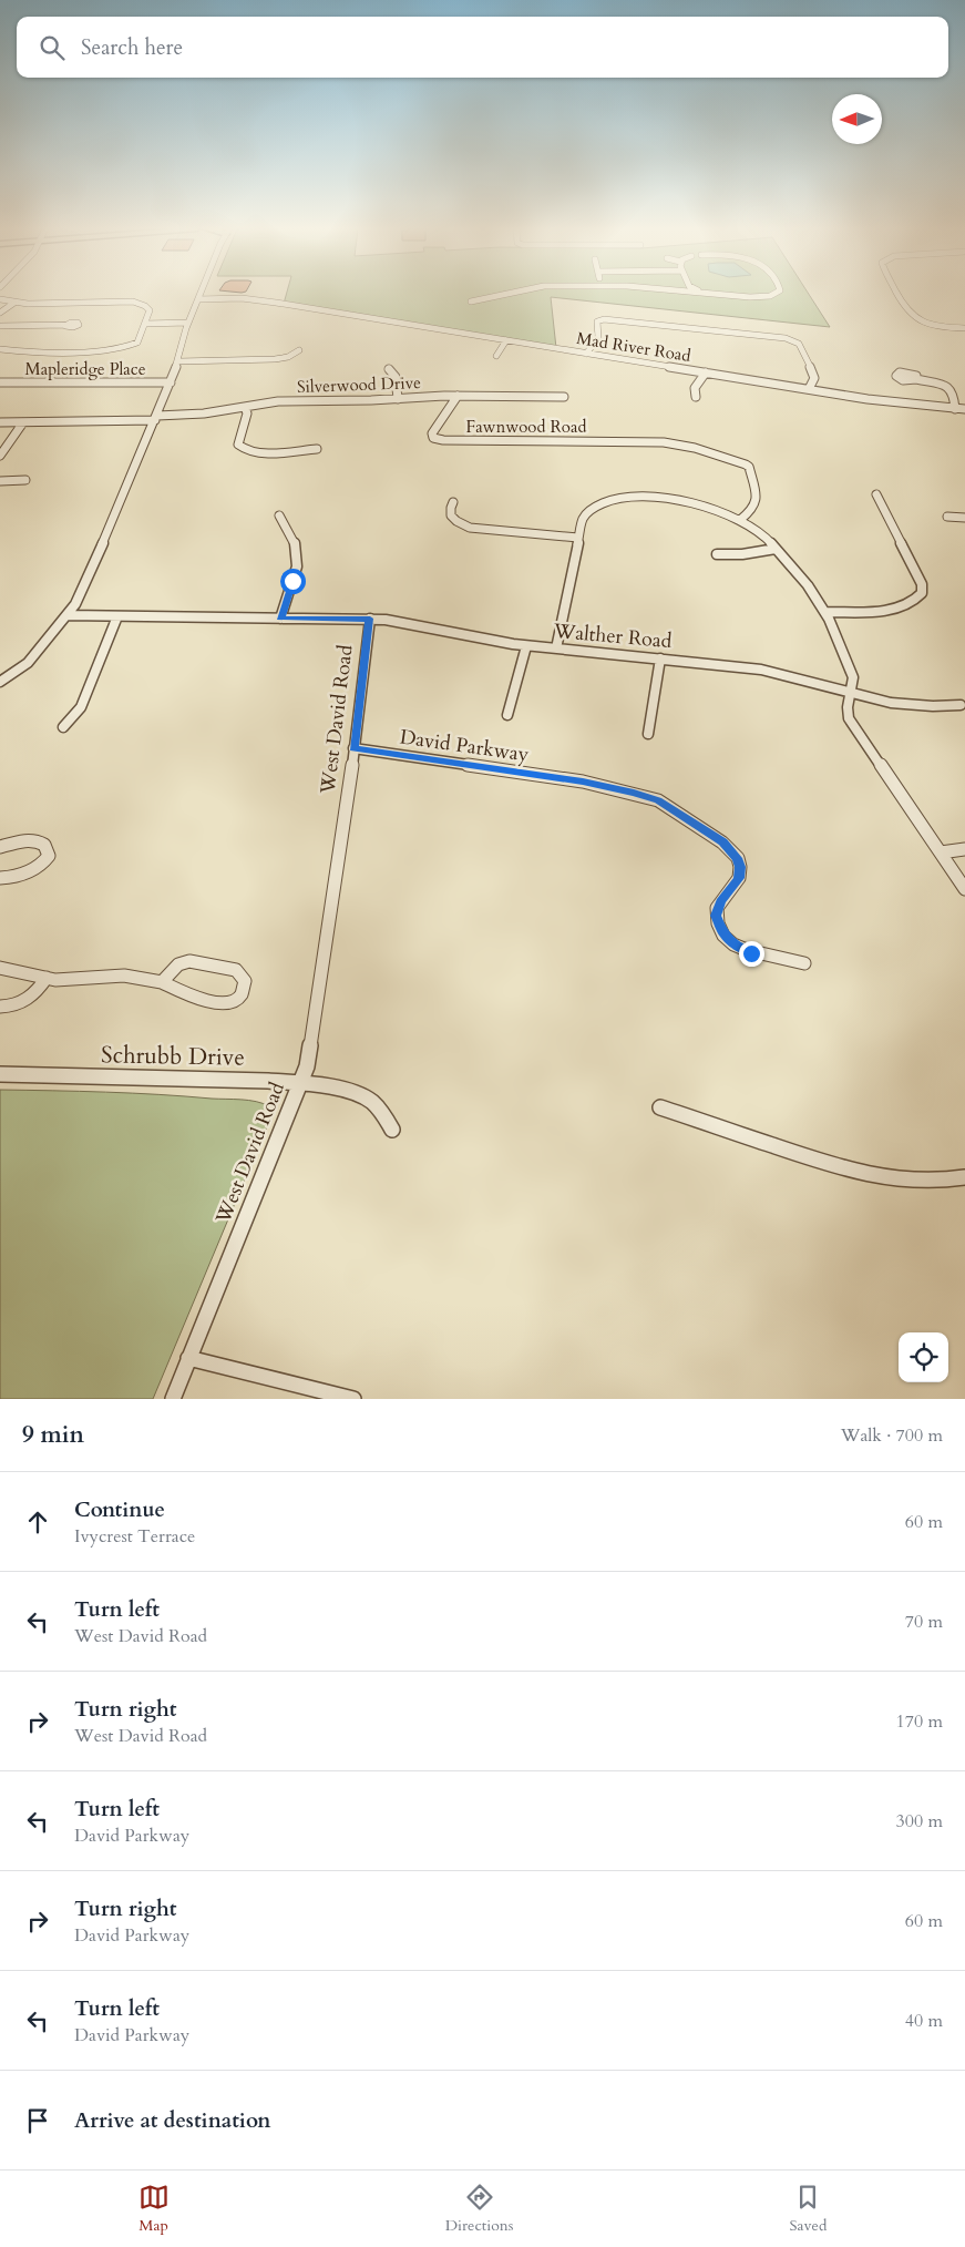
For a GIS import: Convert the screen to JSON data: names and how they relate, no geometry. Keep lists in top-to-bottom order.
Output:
{
  "streets": {
    "street": [
      "Mad River Road",
      "Mapleridge Place",
      "Silverwood Drive",
      "Fawnwood Road",
      "Walther Road",
      "West David Road",
      "David Parkway",
      "Schrubb Drive"
    ]
  },
  "crossings": [
    ["Silverwood Drive", "Fawnwood Road"],
    ["Walther Road", "West David Road"],
    ["West David Road", "David Parkway"],
    ["West David Road", "Schrubb Drive"]
  ],
  "north": "left",
  "page": {
    "search": "Search here",
    "heading": ["9 min", "Walk · 700 m"],
    "list": [
      ["Continue", "Ivycrest Terrace", "60 m"],
      ["Turn left", "West David Road", "70 m"],
      ["Turn right", "West David Road", "170 m"],
      ["Turn left", "David Parkway", "300 m"],
      ["Turn right", "David Parkway", "60 m"],
      ["Turn left", "David Parkway", "40 m"],
      "Arrive at destination"
    ],
    "nav": ["Map", "Directions", "Saved"]
  }
}
